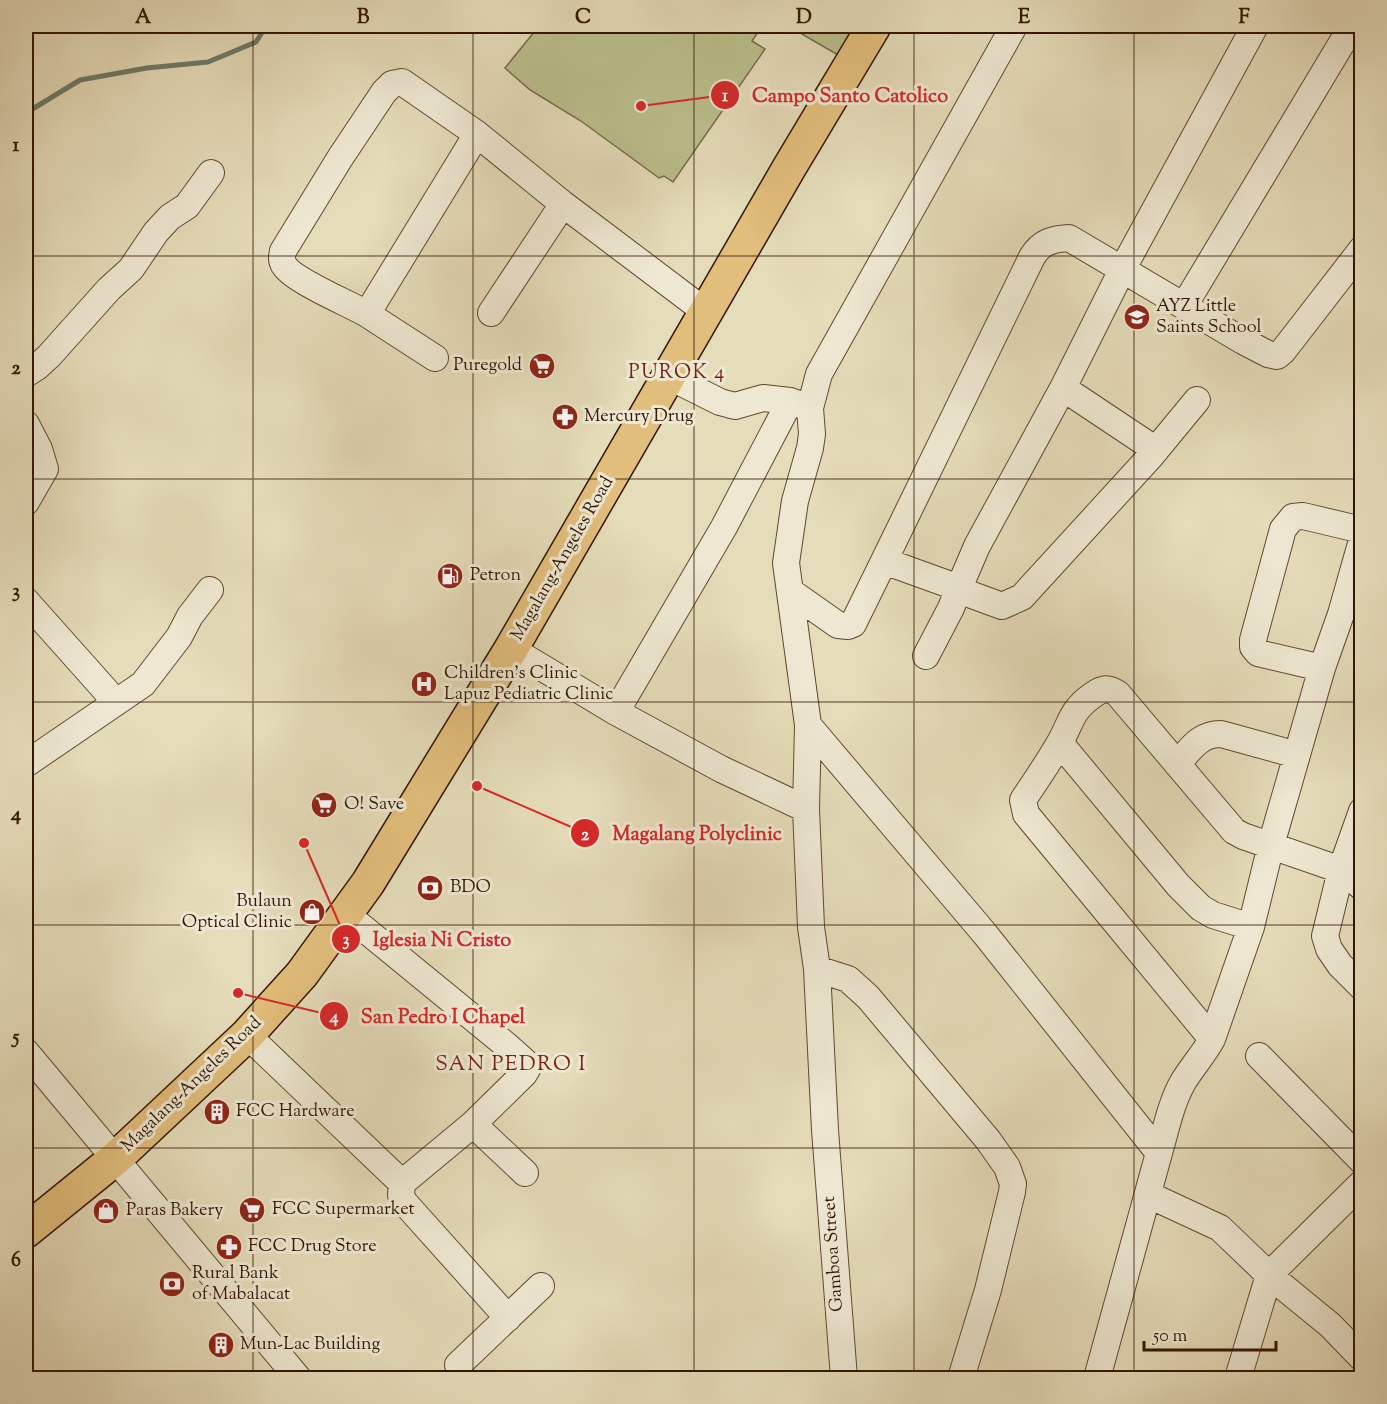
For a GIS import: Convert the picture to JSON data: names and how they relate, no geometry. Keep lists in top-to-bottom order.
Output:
{
  "streets": {
    "main road": ["Magalang-Angeles Road"],
    "street": ["Gamboa Street"]
  },
  "districts": ["PUROK 4", "SAN PEDRO I"],
  "places": {
    "other": [
      "Campo Santo Catolico",
      "Magalang Polyclinic",
      "Iglesia Ni Cristo",
      "San Pedro I Chapel"
    ],
    "school or university": ["AYZ Little Saints School"],
    "supermarket": ["Puregold", "O! Save", "FCC Supermarket"],
    "pharmacy": ["Mercury Drug", "FCC Drug Store"],
    "fuel station": ["Petron"],
    "hospital": ["Children's Clinic Lapuz Pediatric Clinic"],
    "bank": ["BDO", "Rural Bank of Mabalacat"],
    "shop": ["Bulaun Optical Clinic", "Paras Bakery"],
    "building": ["FCC Hardware", "Mun-Lac Building"]
  },
  "scale_bar": "50 m",
  "grid": {
    "columns": [
      "A",
      "B",
      "C",
      "D",
      "E",
      "F"
    ],
    "rows": [
      "1",
      "2",
      "3",
      "4",
      "5",
      "6"
    ]
  }
}
